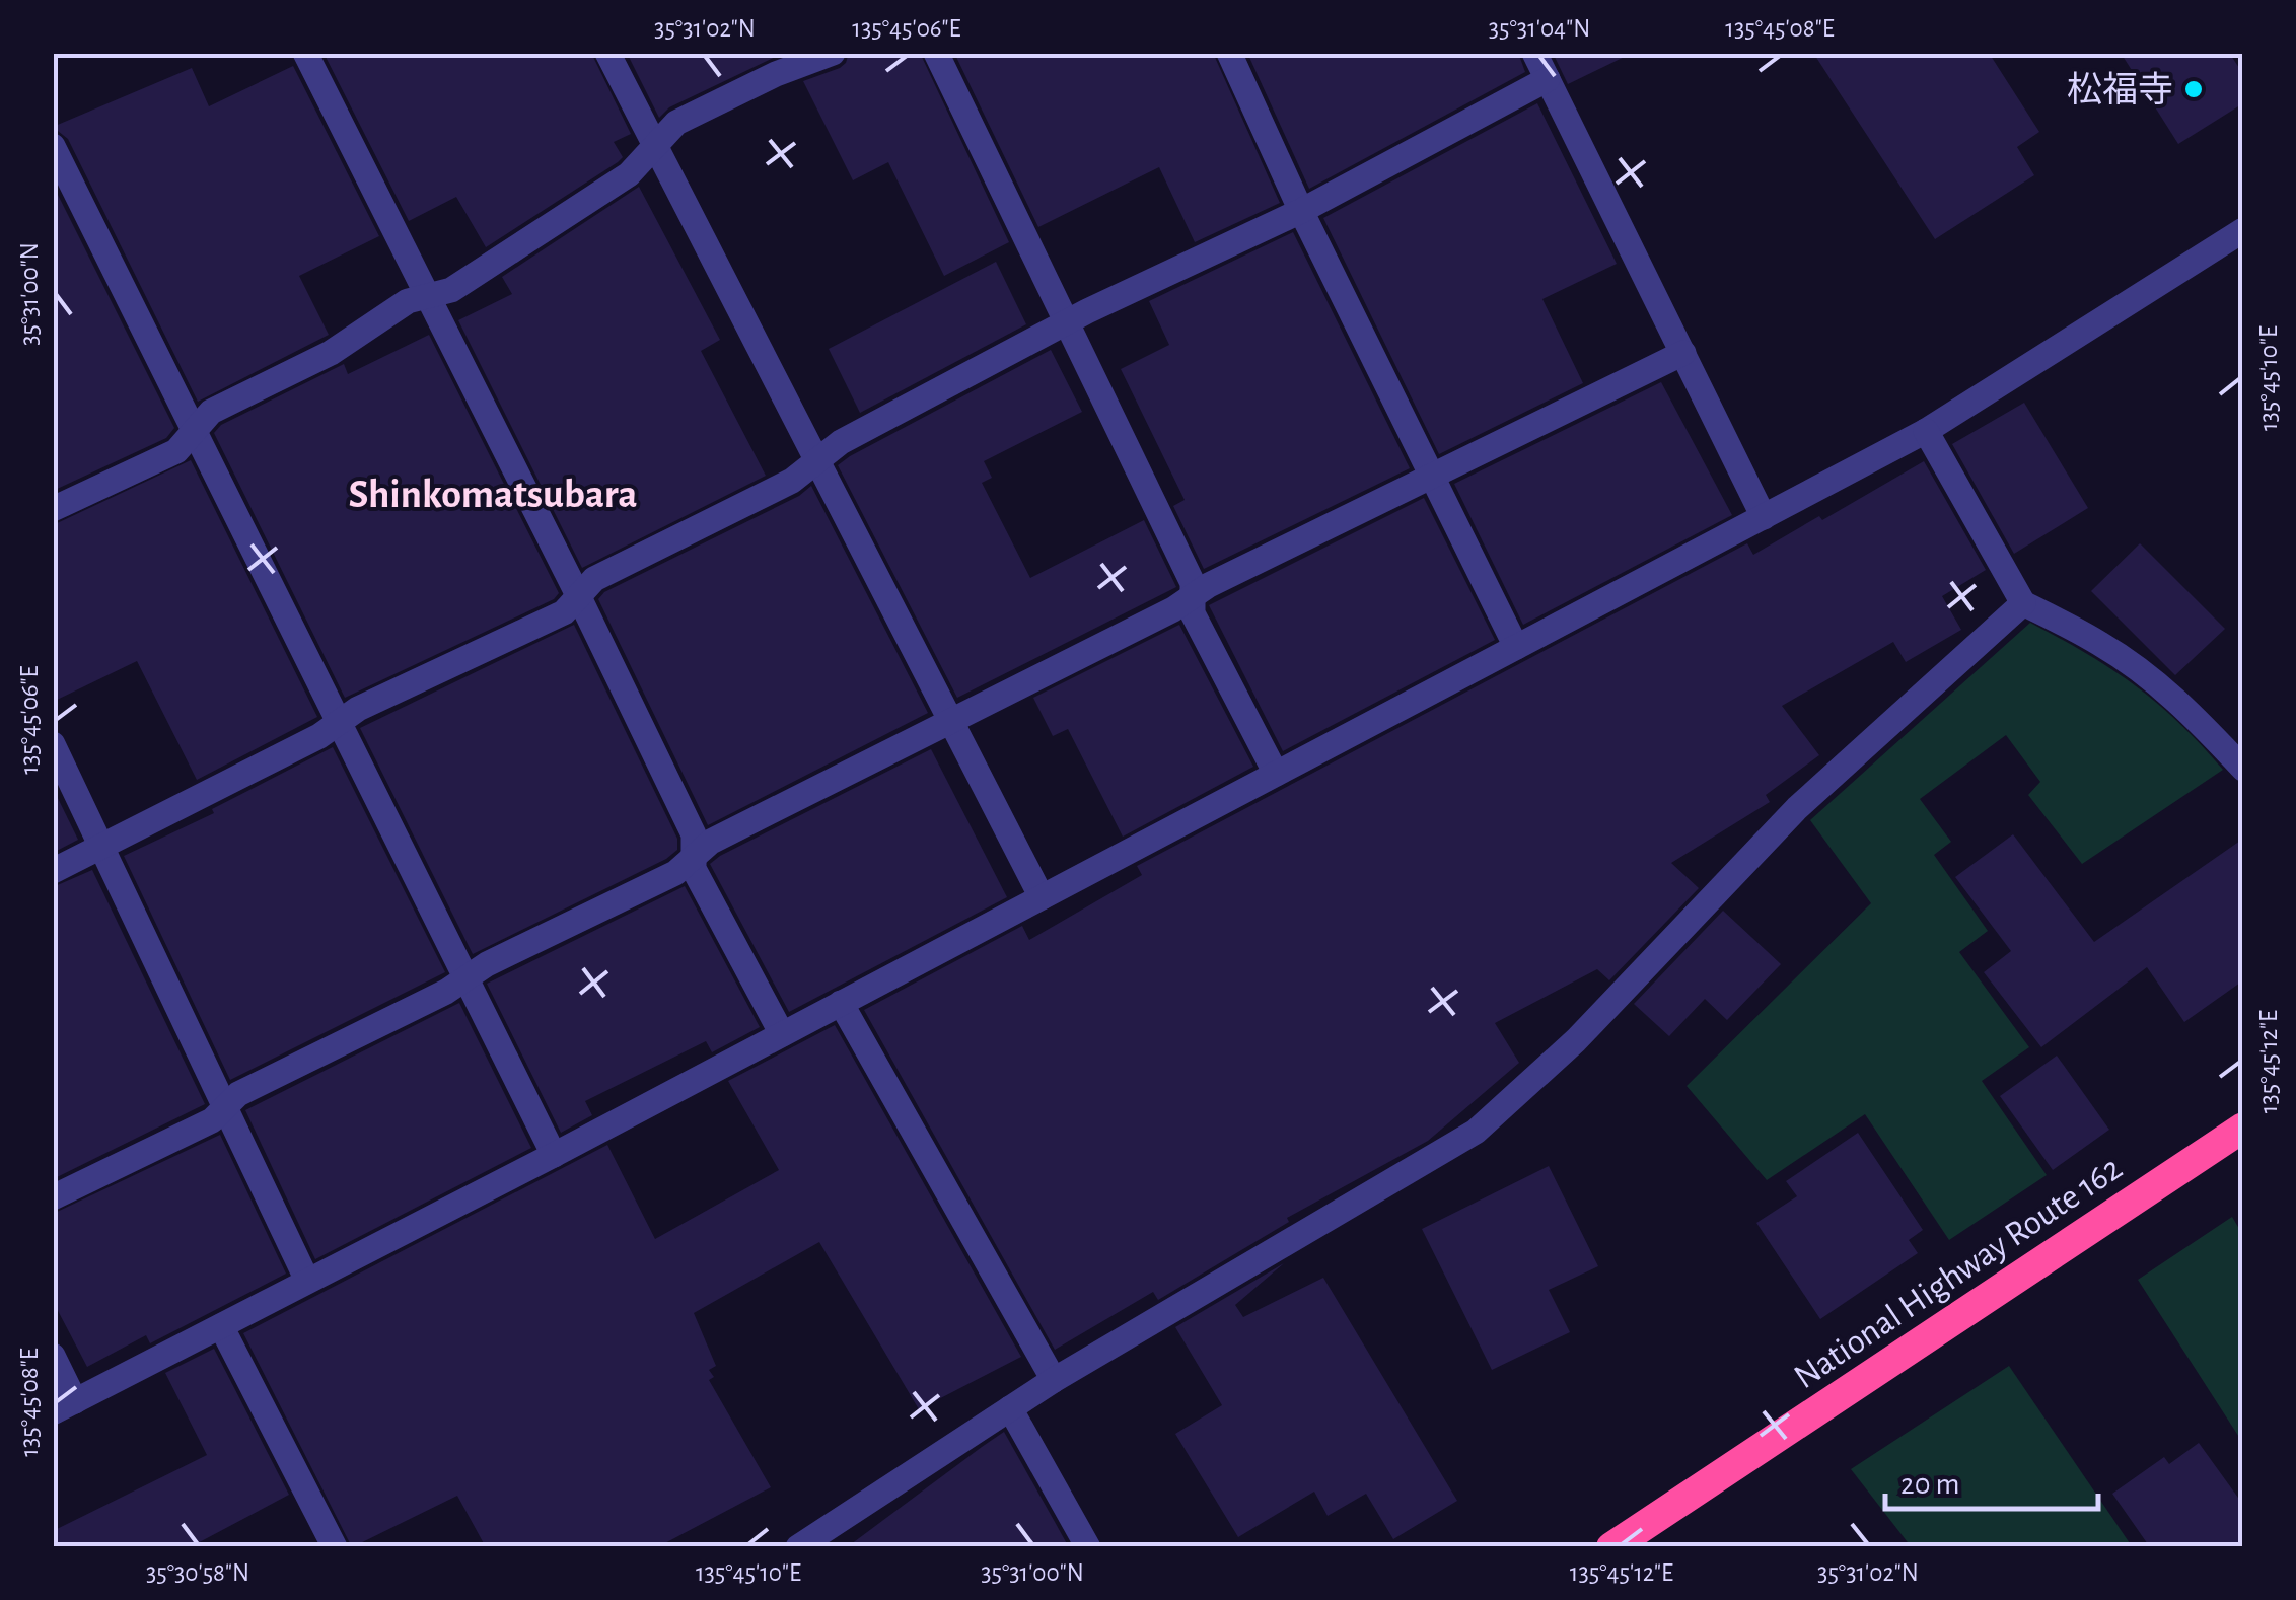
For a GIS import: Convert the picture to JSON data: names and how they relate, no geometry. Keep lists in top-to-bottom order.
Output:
{
  "streets": {
    "highway": ["National Highway Route 162"]
  },
  "districts": ["Shinkomatsubara"],
  "places": ["松福寺"],
  "scale_bar": "20 m",
  "coordinates": [
    "35°31'02\"N",
    "135°45'06\"E",
    "35°31'04\"N",
    "135°45'08\"E",
    "35°31'00\"N",
    "135°45'10\"E",
    "135°45'12\"E",
    "35°30'58\"N"
  ]
}
